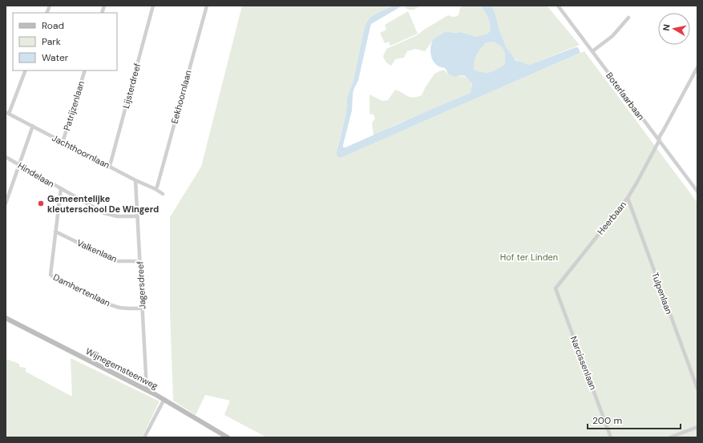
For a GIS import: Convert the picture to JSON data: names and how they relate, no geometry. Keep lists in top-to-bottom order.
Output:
{
  "streets": {
    "street": [
      "Lijsterdreef",
      "Boterlaarbaan",
      "Eekhoornlaan",
      "Patrijzenlaan",
      "Jachthoornlaan",
      "Hindelaan",
      "Heerbaan",
      "Valkenlaan",
      "Jagersdreef",
      "Damhertenlaan",
      "Tulpenlaan",
      "Narcissenlaan",
      "Wijnegemsteenweg"
    ]
  },
  "crossings": [
    ["Lijsterdreef", "Jachthoornlaan"],
    ["Boterlaarbaan", "Heerbaan"],
    ["Eekhoornlaan", "Jachthoornlaan"],
    ["Patrijzenlaan", "Jachthoornlaan"],
    ["Jachthoornlaan", "Jagersdreef"],
    ["Hindelaan", "Jagersdreef"],
    ["Hindelaan", "Damhertenlaan"],
    ["Heerbaan", "Tulpenlaan"],
    ["Heerbaan", "Narcissenlaan"],
    ["Valkenlaan", "Jagersdreef"],
    ["Valkenlaan", "Damhertenlaan"],
    ["Jagersdreef", "Damhertenlaan"],
    ["Jagersdreef", "Wijnegemsteenweg"]
  ],
  "parks": ["Hof ter Linden"],
  "places": ["Gemeentelijke kleuterschool De Wingerd"],
  "legend": ["Road", "Park", "Water"],
  "scale_bar": "200 m",
  "north": "left"
}
